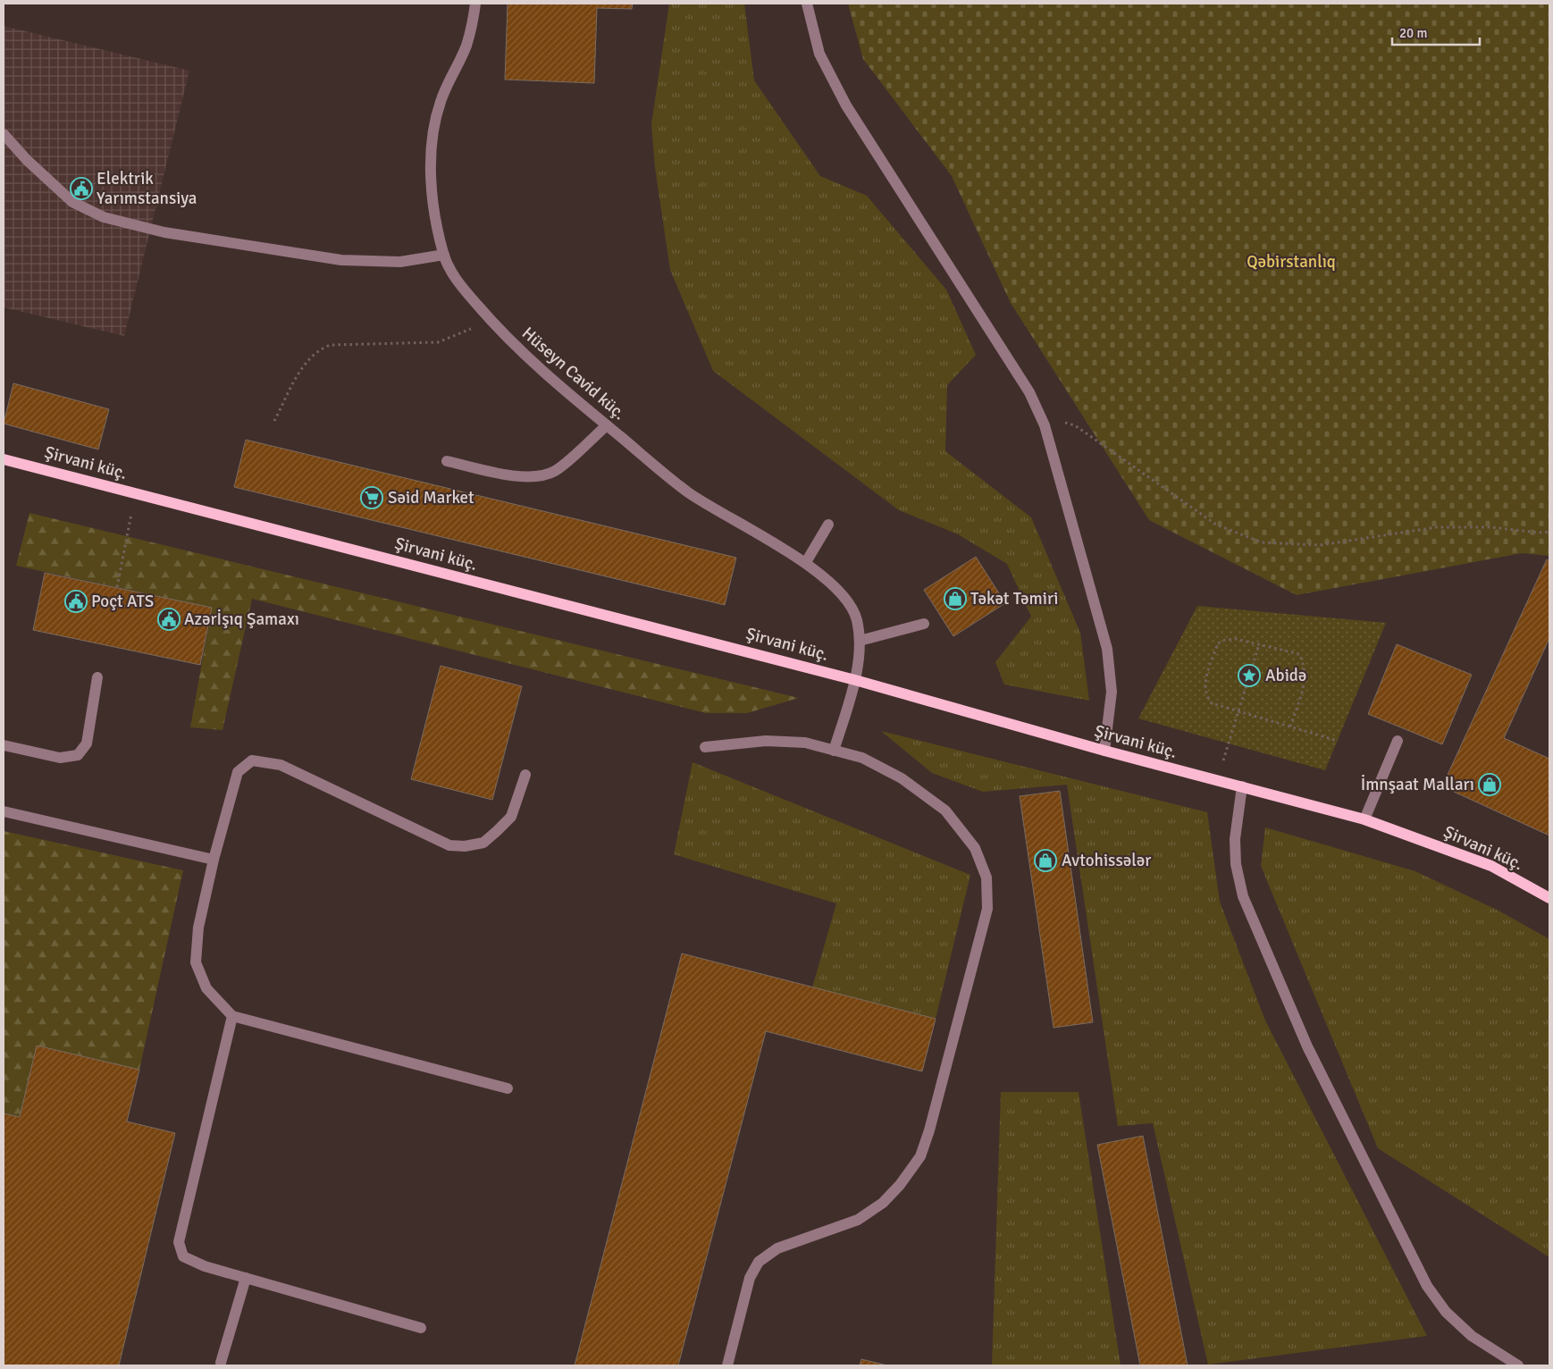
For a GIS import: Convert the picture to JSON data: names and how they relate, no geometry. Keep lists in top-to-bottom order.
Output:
{
  "streets": {
    "main road": ["Şirvani küç."],
    "street": ["Hüseyn Cavid küç."]
  },
  "crossings": [
    ["Hüseyn Cavid küç.", "Şirvani küç."]
  ],
  "parks": ["Qəbirstanlıq"],
  "places": {
    "public building": ["Elektrik Yarımstansiya", "Poçt ATS", "Azərİşıq Şamaxı"],
    "supermarket": ["Səid Market"],
    "shop": ["Təkət Təmiri", "İmnşaat Malları", "Avtohissələr"],
    "place": ["Abidə"]
  },
  "scale_bar": "20 m"
}
